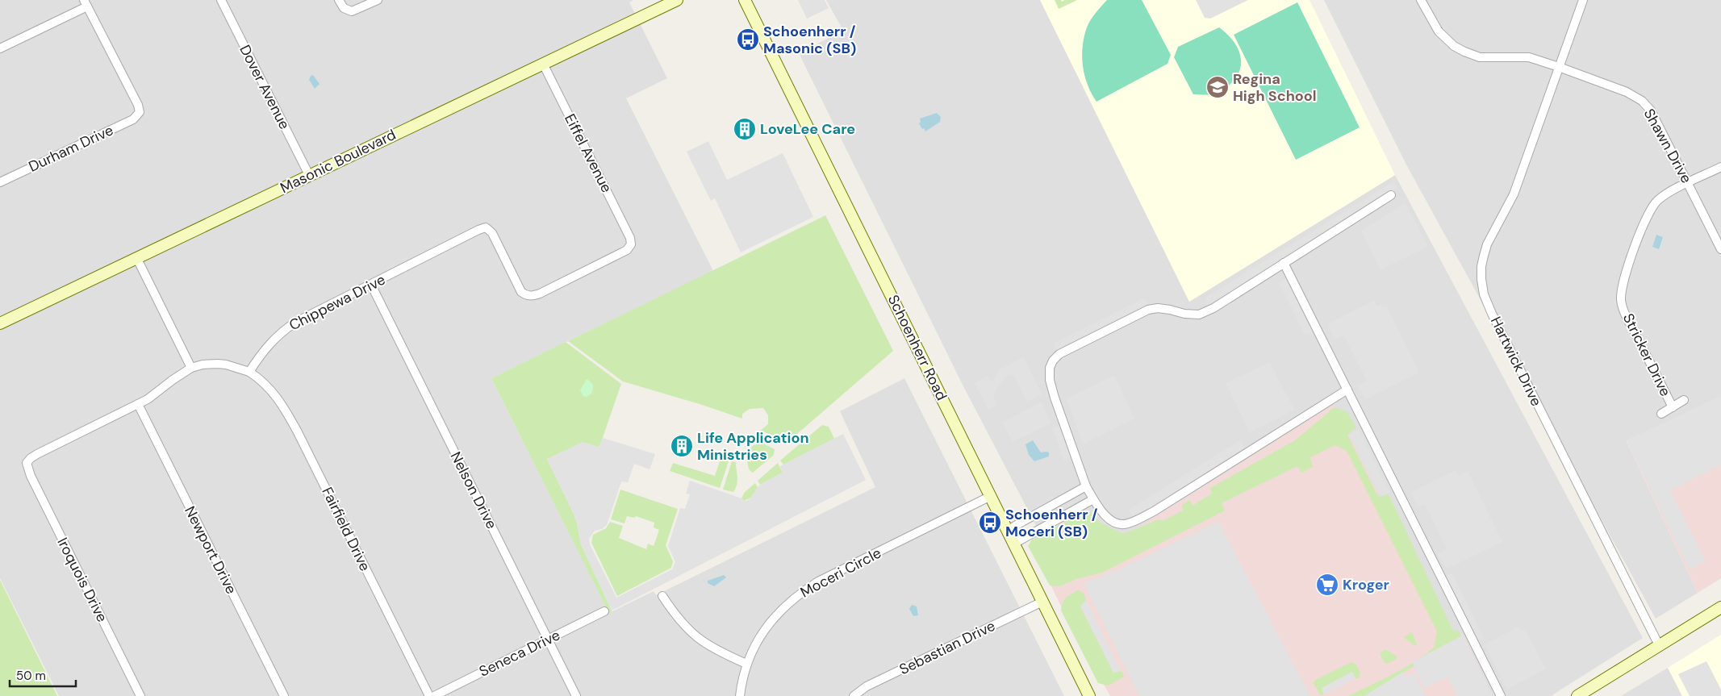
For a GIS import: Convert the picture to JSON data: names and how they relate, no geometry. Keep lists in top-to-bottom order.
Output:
{
  "streets": {
    "main road": ["Masonic Boulevard", "Schoenherr Road"],
    "street": [
      "Dover Avenue",
      "Shawn Drive",
      "Durham Drive",
      "Eiffel Avenue",
      "Chippewa Drive",
      "Stricker Drive",
      "Hartwick Drive",
      "Nelson Drive",
      "Fairfield Drive",
      "Newport Drive",
      "Moceri Circle",
      "Iroquois Drive",
      "Sebastian Drive",
      "Seneca Drive"
    ]
  },
  "crossings": [
    ["Dover Avenue", "Masonic Boulevard"],
    ["Shawn Drive", "Stricker Drive"],
    ["Shawn Drive", "Hartwick Drive"],
    ["Eiffel Avenue", "Masonic Boulevard"],
    ["Eiffel Avenue", "Chippewa Drive"],
    ["Chippewa Drive", "Nelson Drive"],
    ["Chippewa Drive", "Fairfield Drive"],
    ["Schoenherr Road", "Moceri Circle"],
    ["Schoenherr Road", "Sebastian Drive"],
    ["Nelson Drive", "Seneca Drive"],
    ["Newport Drive", "Iroquois Drive"]
  ],
  "places": {
    "bus stop": ["Schoenherr / Masonic (SB)", "Schoenherr / Moceri (SB)"],
    "school or university": ["Regina High School"],
    "building": ["LoveLee Care", "Life Application Ministries"],
    "supermarket": ["Kroger"]
  },
  "scale_bar": "50 m"
}
